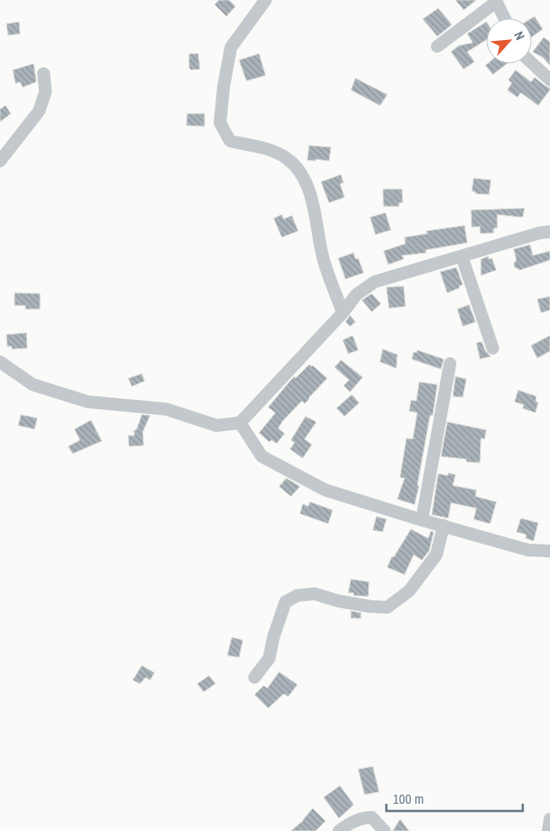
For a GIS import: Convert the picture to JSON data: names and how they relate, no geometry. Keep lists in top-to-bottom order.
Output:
{
  "scale_bar": "100 m",
  "north": "top right"
}
